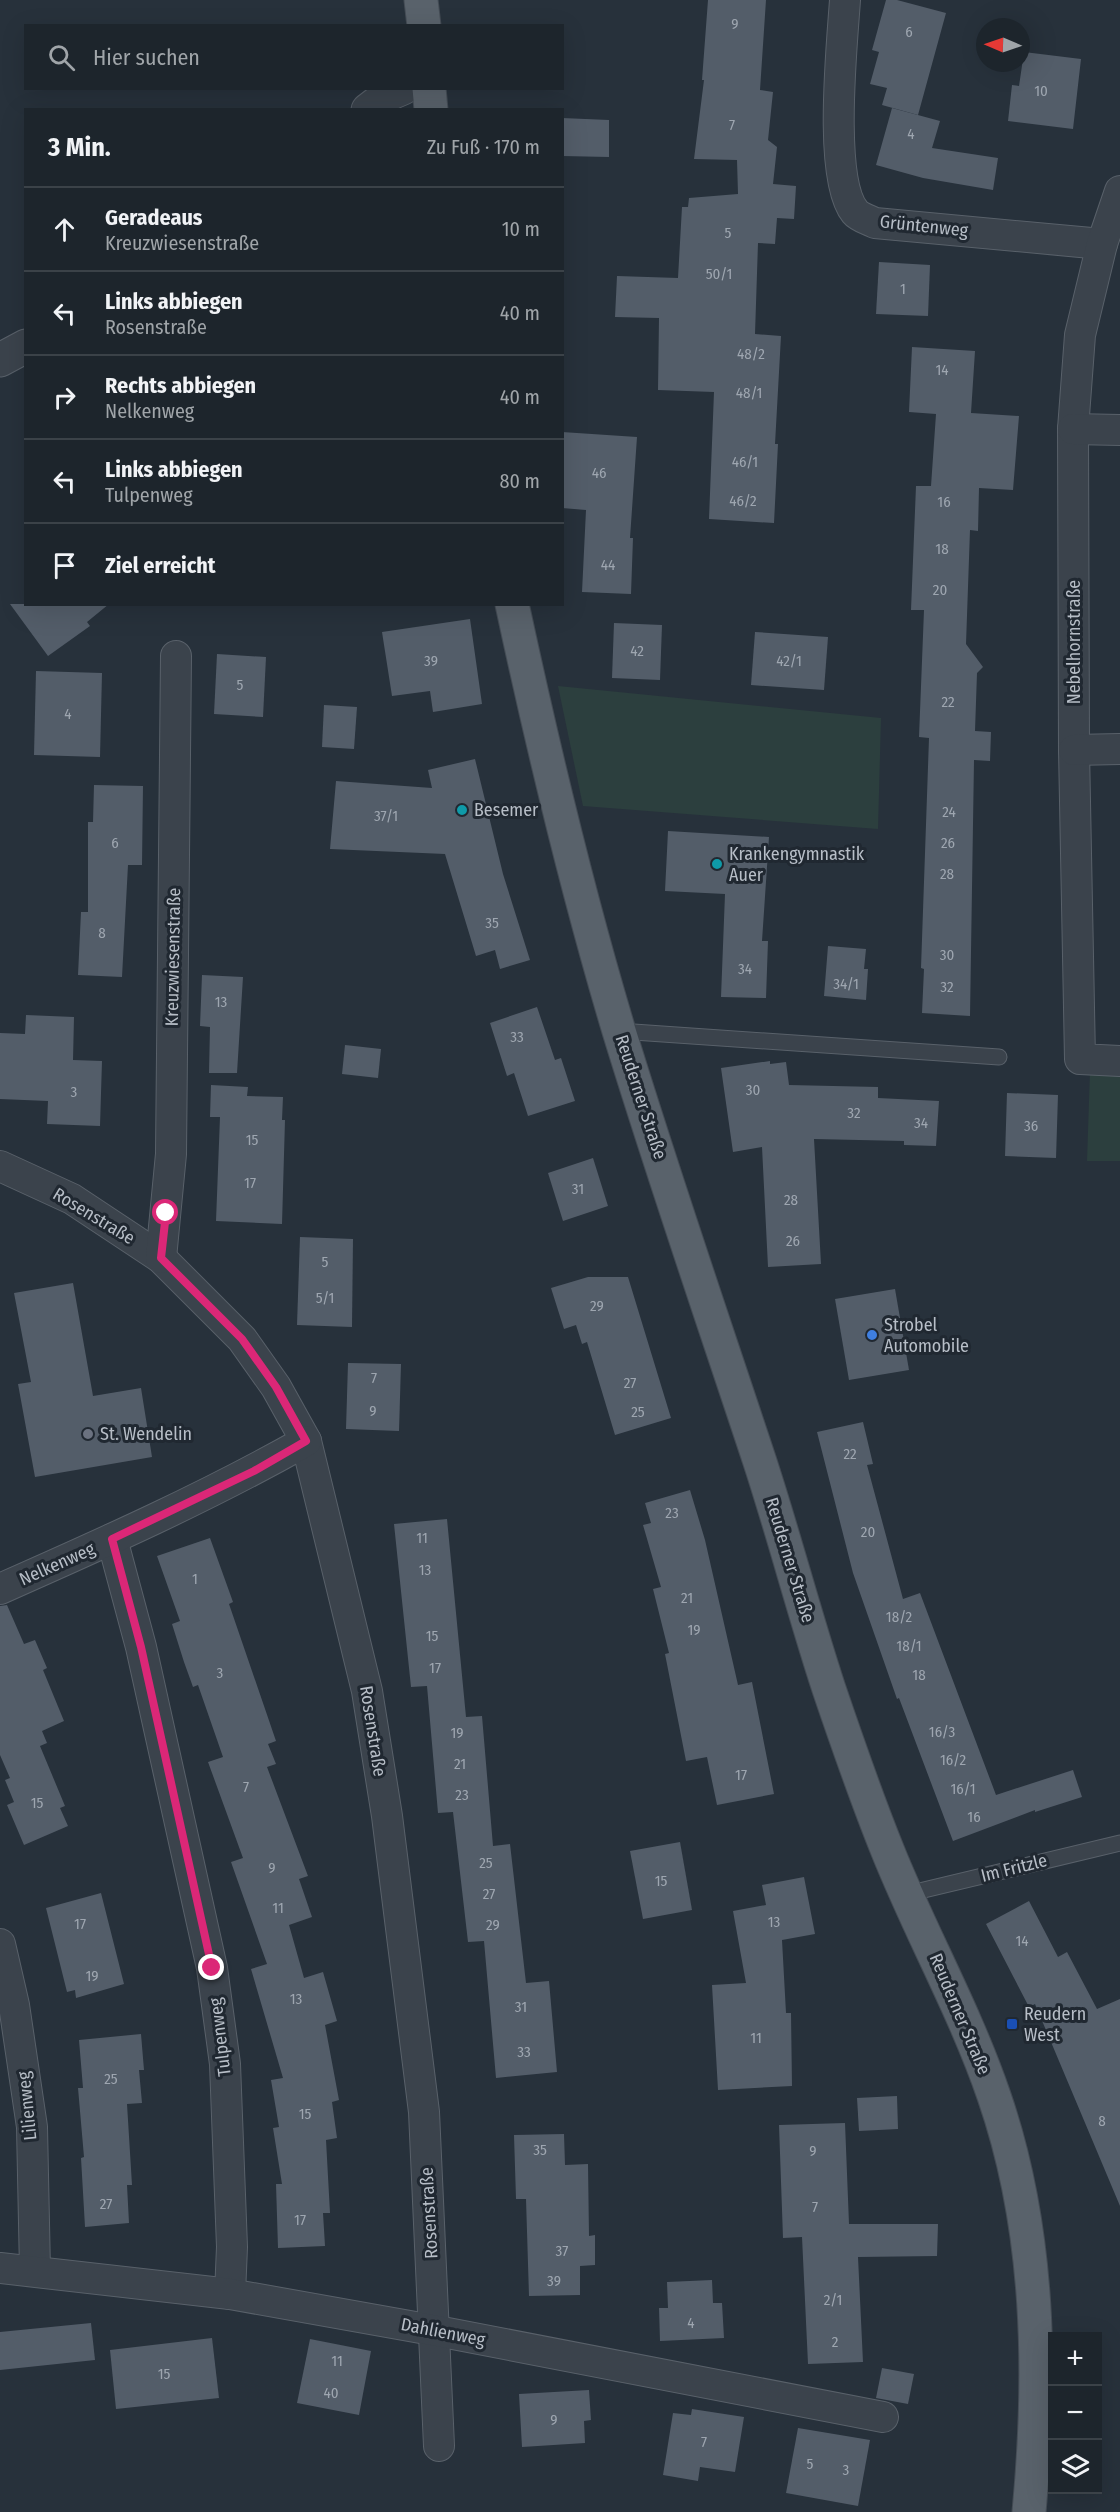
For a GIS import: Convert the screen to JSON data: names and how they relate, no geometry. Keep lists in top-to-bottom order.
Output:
{
  "streets": {
    "main road": ["Reuderner Straße"],
    "street": [
      "Grüntenweg",
      "Nebelhornstraße",
      "Kreuzwiesenstraße",
      "Rosenstraße",
      "Nelkenweg",
      "Tulpenweg",
      "Lilienweg",
      "Dahlienweg"
    ],
    "lane": ["Im Fritzle"]
  },
  "crossings": [
    ["Grüntenweg", "Nebelhornstraße"],
    ["Kreuzwiesenstraße", "Rosenstraße"],
    ["Reuderner Straße", "Im Fritzle"],
    ["Rosenstraße", "Nelkenweg"],
    ["Rosenstraße", "Dahlienweg"],
    ["Nelkenweg", "Tulpenweg"],
    ["Tulpenweg", "Dahlienweg"],
    ["Lilienweg", "Dahlienweg"]
  ],
  "places": {
    "other": [
      "Besemer",
      "Krankengymnastik Auer",
      "Strobel Automobile",
      "St. Wendelin"
    ],
    "transit": ["Reudern West"]
  },
  "house_numbers": [
    "9",
    "6",
    "10",
    "7",
    "4",
    "5",
    "50/1",
    "1",
    "48/2",
    "14",
    "48/1",
    "46/1",
    "46",
    "46/2",
    "16",
    "18",
    "44",
    "20",
    "42",
    "39",
    "42/1",
    "5",
    "22",
    "4",
    "24",
    "37/1",
    "6",
    "26",
    "28",
    "35",
    "8",
    "30",
    "34",
    "34/1",
    "32",
    "13",
    "33",
    "30",
    "3",
    "32",
    "34",
    "36",
    "15",
    "17",
    "31",
    "28",
    "26",
    "5",
    "5/1",
    "29",
    "7",
    "27",
    "9",
    "25",
    "22",
    "23",
    "20",
    "11",
    "13",
    "1",
    "21",
    "18/2",
    "19",
    "15",
    "18/1",
    "17",
    "3",
    "18",
    "16/3",
    "19",
    "16/2",
    "21",
    "17",
    "7",
    "16/1",
    "23",
    "15",
    "16",
    "25",
    "9",
    "15",
    "27",
    "11",
    "13",
    "17",
    "29",
    "14",
    "19",
    "13",
    "31",
    "11",
    "33",
    "25",
    "15",
    "8",
    "35",
    "9",
    "27",
    "7",
    "17",
    "37",
    "39",
    "2/1",
    "4",
    "2",
    "11",
    "15",
    "40",
    "9",
    "7",
    "5",
    "3"
  ],
  "north": "left",
  "page": {
    "search": "Hier suchen",
    "heading": ["3 Min.", "Zu Fuß · 170 m"],
    "list": [
      ["Geradeaus", "Kreuzwiesenstraße", "10 m"],
      ["Links abbiegen", "Rosenstraße", "40 m"],
      ["Rechts abbiegen", "Nelkenweg", "40 m"],
      ["Links abbiegen", "Tulpenweg", "80 m"],
      "Ziel erreicht"
    ],
    "map_buttons": ["+", "−"]
  }
}
